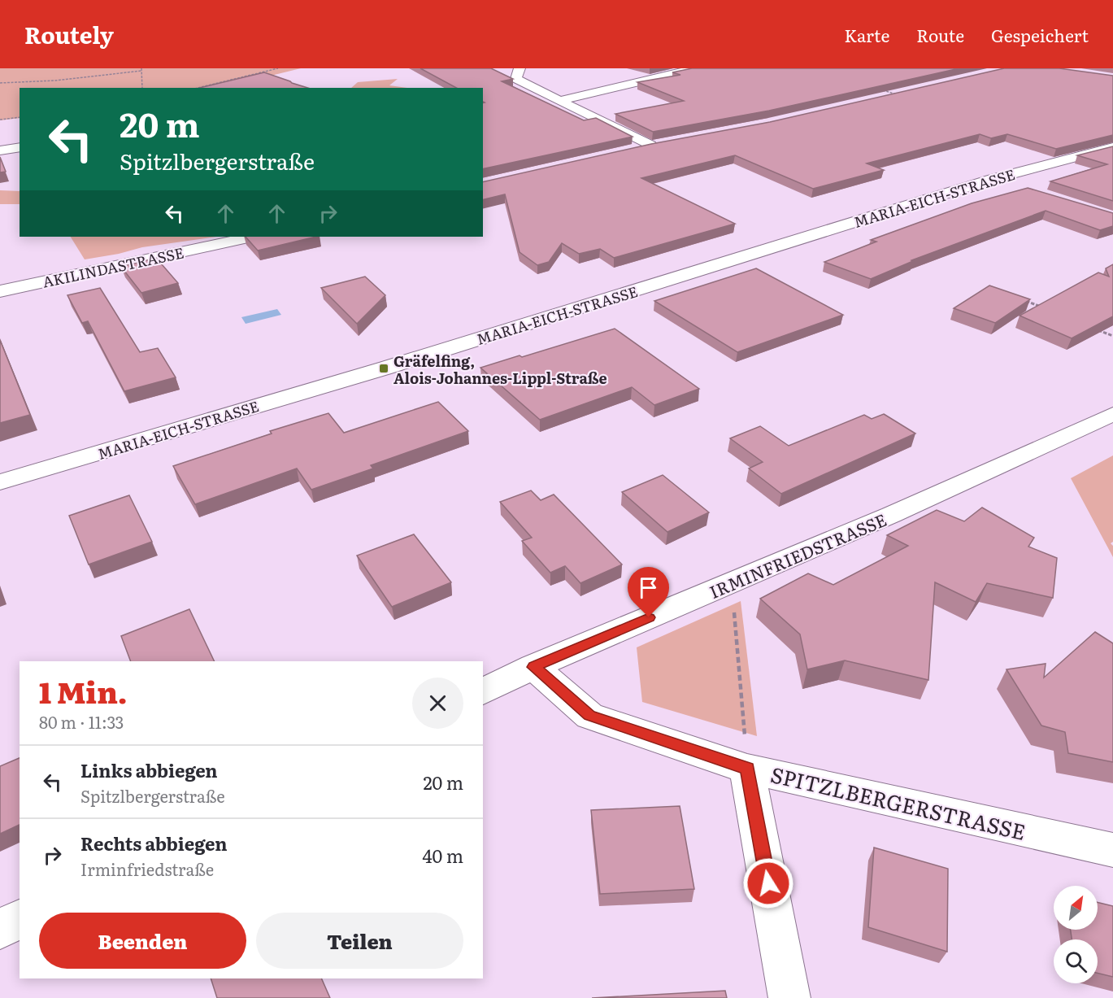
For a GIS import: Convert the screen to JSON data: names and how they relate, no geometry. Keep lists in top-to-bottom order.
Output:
{
  "streets": {
    "street": [
      "MARIA-EICH-STRASSE",
      "AKILINDASTRASSE",
      "IRMINFRIEDSTRASSE",
      "SPITZLBERGERSTRASSE"
    ]
  },
  "crossings": [
    ["IRMINFRIEDSTRASSE", "SPITZLBERGERSTRASSE"]
  ],
  "places": {
    "transit": ["Gräfelfing, Alois-Johannes-Lippl-Straße"]
  },
  "north": "top right",
  "page": {
    "header": "Routely",
    "nav": ["Karte", "Route", "Gespeichert"],
    "turn": ["20 m", "Spitzlbergerstraße"],
    "heading": ["1 Min.", "80 m · 11:33"],
    "list": [
      {
        "name": "Links abbiegen",
        "note": "Spitzlbergerstraße",
        "value": "20 m"
      },
      {
        "name": "Rechts abbiegen",
        "note": "Irminfriedstraße",
        "value": "40 m"
      }
    ],
    "buttons": ["Beenden", "Teilen"]
  }
}
